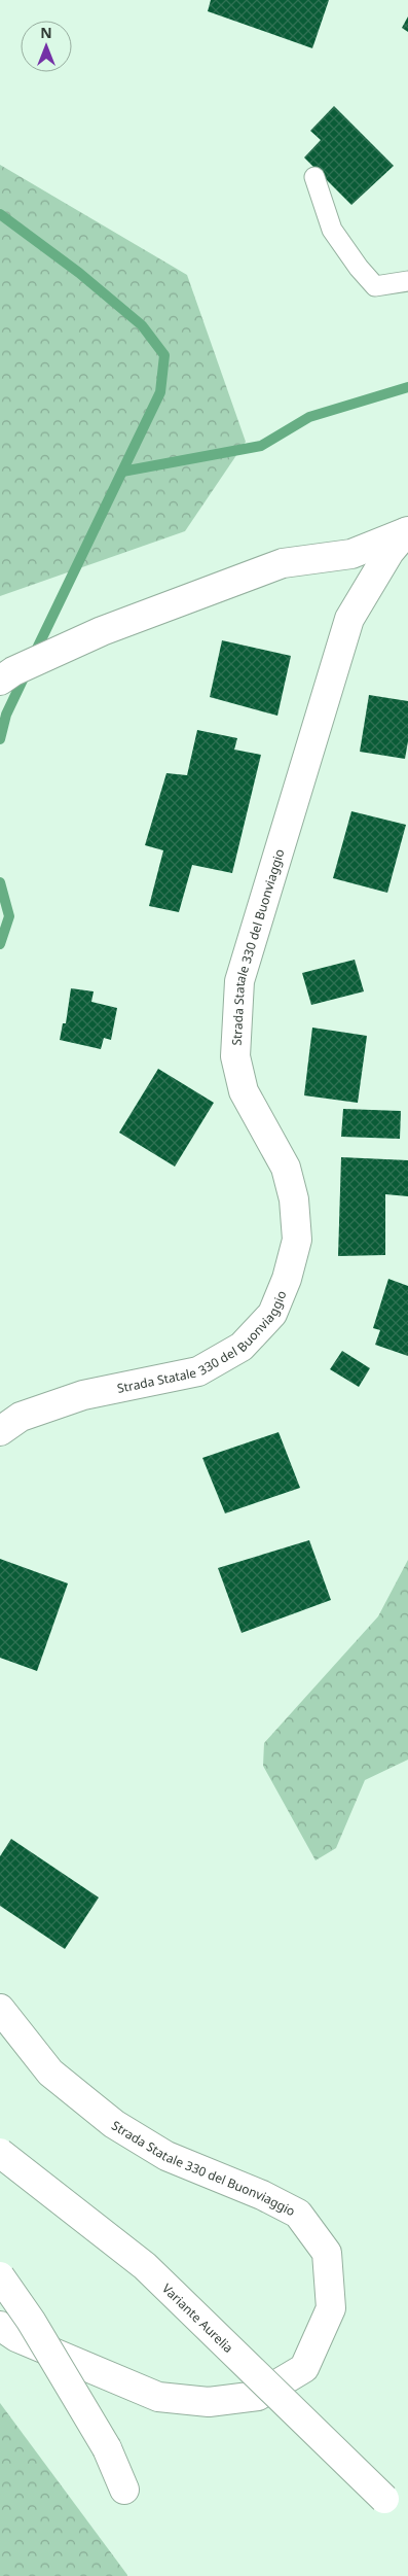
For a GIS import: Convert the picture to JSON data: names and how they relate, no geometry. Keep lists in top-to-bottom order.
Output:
{
  "streets": {
    "main road": ["Strada Statale 330 del Buonviaggio", "Variante Aurelia"]
  },
  "north": "top"
}
